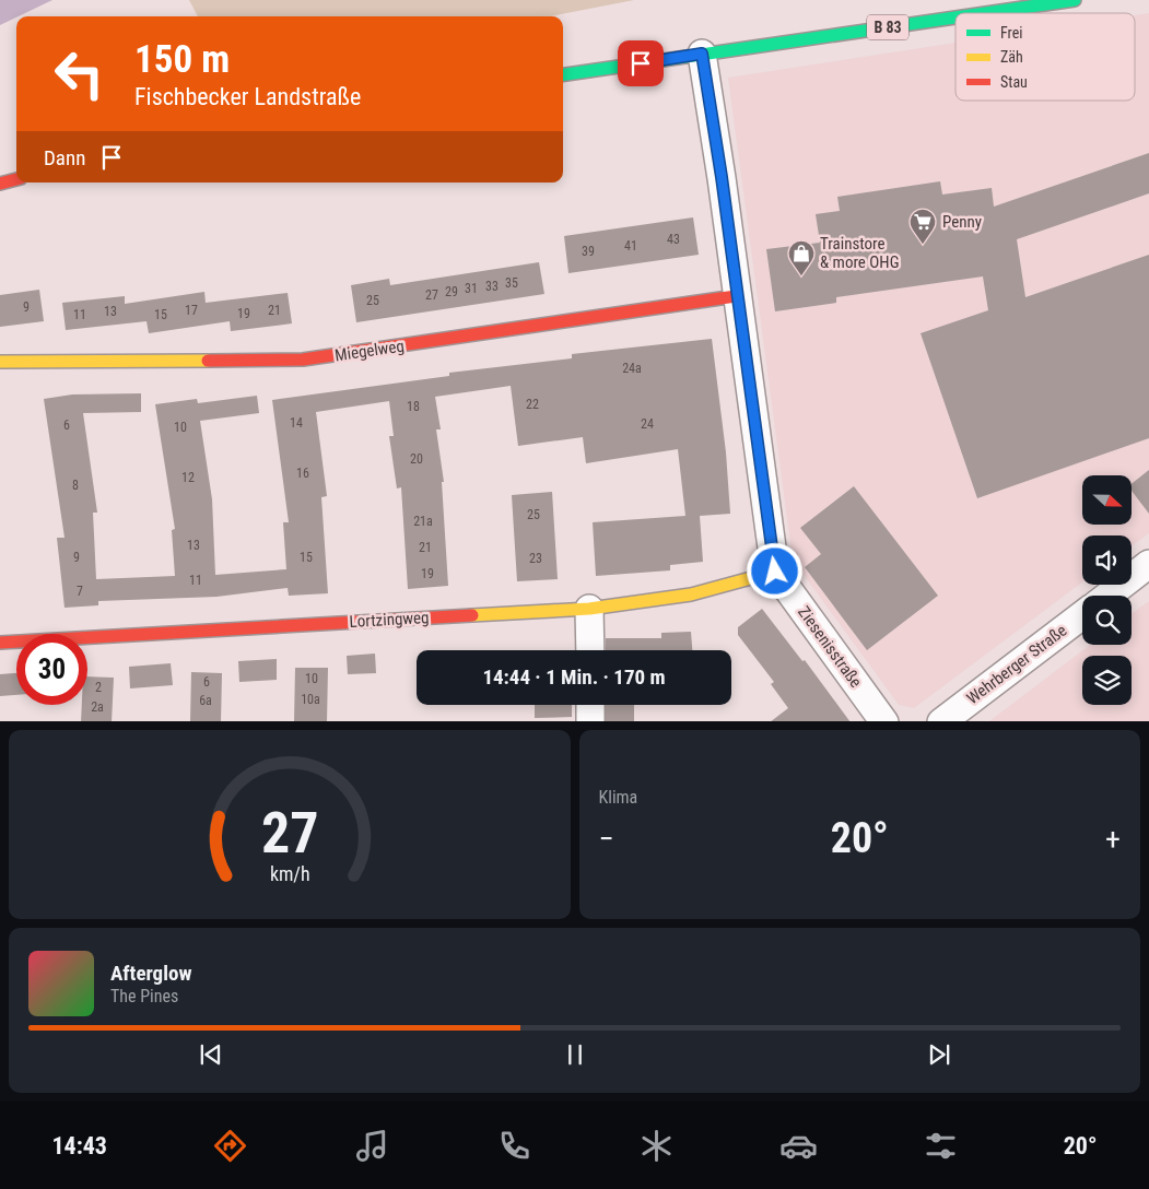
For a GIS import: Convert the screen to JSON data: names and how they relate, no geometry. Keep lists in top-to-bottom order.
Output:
{
  "streets": {
    "street": [
      "B 83",
      "Miegelweg",
      "Lortzingweg",
      "Ziesenisstraße",
      "Wehrberger Straße"
    ]
  },
  "crossings": [
    ["B 83", "Ziesenisstraße"],
    ["Miegelweg", "Ziesenisstraße"],
    ["Lortzingweg", "Ziesenisstraße"]
  ],
  "places": {
    "supermarket": ["Penny"],
    "shop": ["Trainstore & more OHG"]
  },
  "house_numbers": [
    "43",
    "41",
    "39",
    "35",
    "33",
    "31",
    "29",
    "27",
    "25",
    "9",
    "17",
    "21",
    "13",
    "19",
    "11",
    "15",
    "24a",
    "22",
    "18",
    "14",
    "24",
    "6",
    "10",
    "20",
    "16",
    "12",
    "8",
    "25",
    "21a",
    "13",
    "21",
    "9",
    "15",
    "23",
    "19",
    "11",
    "7",
    "10",
    "6",
    "2",
    "10a",
    "6a",
    "2a"
  ],
  "legend": ["Frei", "Zäh", "Stau"],
  "north": "right",
  "page": {
    "turn": ["150 m", "Fischbecker Landstraße"],
    "then": "Dann",
    "limit": "30",
    "trip": "14:44 · 1 Min. · 170 m",
    "tile": "Klima",
    "heat": ["−", "20°", "+"],
    "song": ["Afterglow", "The Pines"],
    "tabs": ["14:43", "20°"],
    "gauge": ["27", "km/h"]
  }
}
